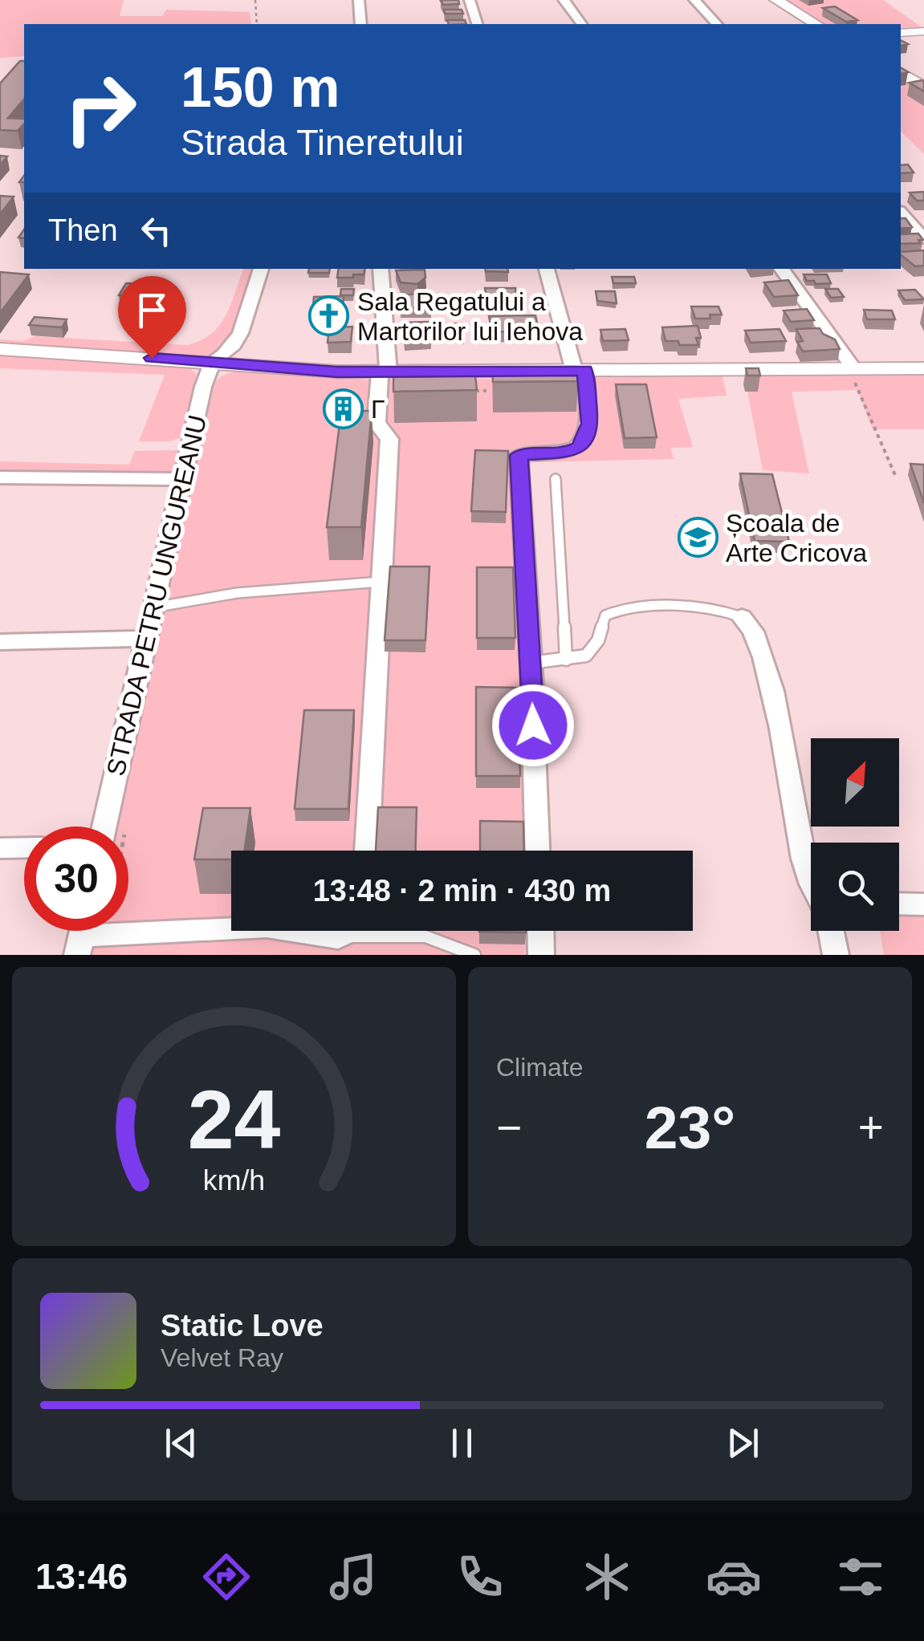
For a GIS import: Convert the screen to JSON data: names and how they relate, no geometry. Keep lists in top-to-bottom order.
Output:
{
  "streets": {
    "street": ["STRADA PETRU UNGUREANU"]
  },
  "places": {
    "church": ["Sala Regatului a Martorilor lui Iehova"],
    "building": ["Г"],
    "school or university": ["Școala de Arte Cricova"]
  },
  "north": "top right",
  "page": {
    "turn": ["150 m", "Strada Tineretului"],
    "then": "Then",
    "limit": "30",
    "trip": "13:48 · 2 min · 430 m",
    "tile": "Climate",
    "heat": ["−", "23°", "+"],
    "song": ["Static Love", "Velvet Ray"],
    "tabs": "13:46",
    "gauge": ["24", "km/h"]
  }
}
